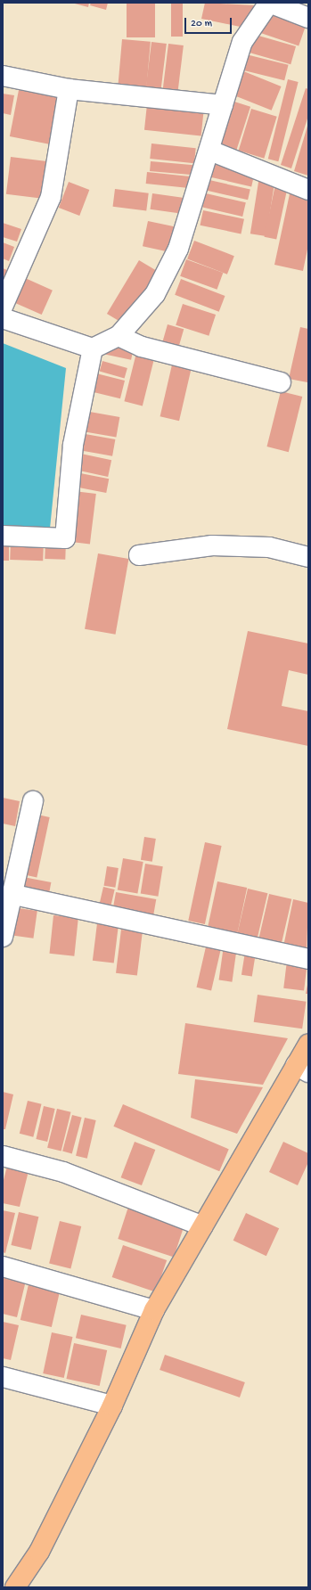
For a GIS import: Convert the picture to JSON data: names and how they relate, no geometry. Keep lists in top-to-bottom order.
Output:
{
  "scale_bar": "20 m"
}
